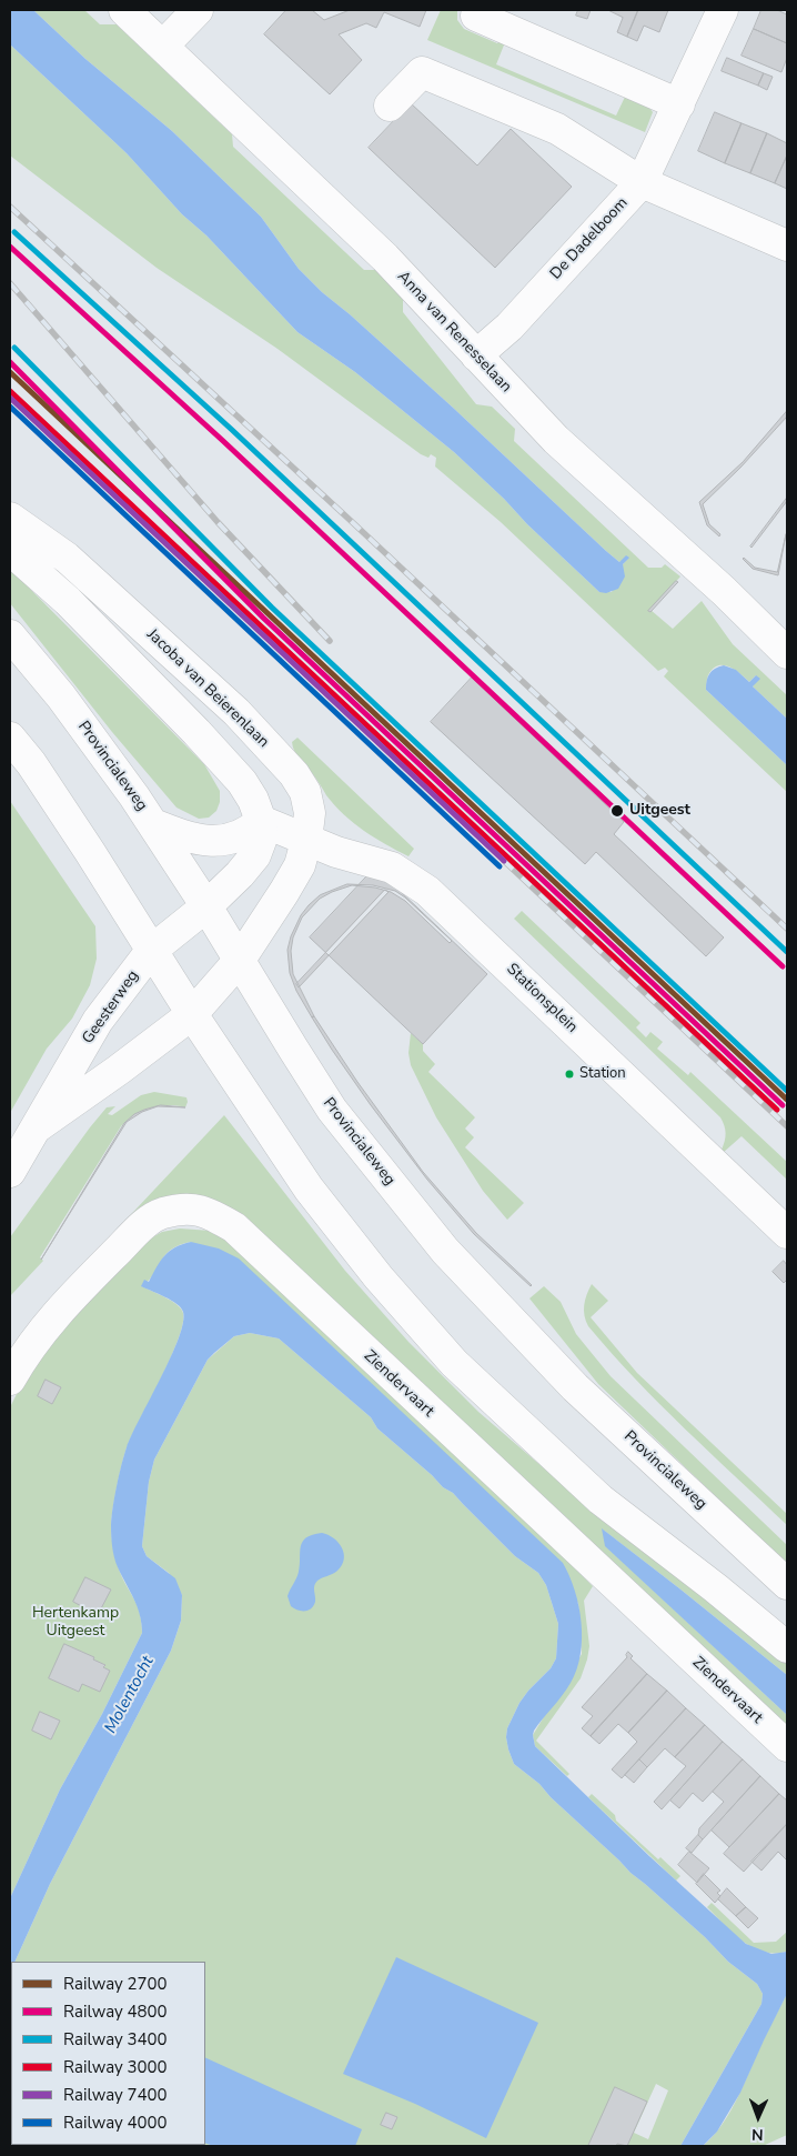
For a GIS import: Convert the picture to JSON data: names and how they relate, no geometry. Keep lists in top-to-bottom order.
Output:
{
  "streets": {
    "main road": [
      "De Dadelboom",
      "Anna van Renesselaan",
      "Jacoba van Beierenlaan",
      "Provincialeweg",
      "Stationsplein",
      "Geesterweg",
      "Ziendervaart"
    ]
  },
  "crossings": [
    ["De Dadelboom", "Anna van Renesselaan"],
    ["Jacoba van Beierenlaan", "Provincialeweg"],
    ["Jacoba van Beierenlaan", "Stationsplein"],
    ["Jacoba van Beierenlaan", "Geesterweg"],
    ["Provincialeweg", "Geesterweg"]
  ],
  "water": ["Molentocht"],
  "parks": ["Hertenkamp Uitgeest"],
  "places": ["Uitgeest", "Station"],
  "lines": [
    "rail line 3400",
    "rail line 4800",
    "rail line 2700",
    "rail line 3000",
    "rail line 7400",
    "rail line 4000"
  ],
  "legend": [
    "Railway 2700",
    "Railway 4800",
    "Railway 3400",
    "Railway 3000",
    "Railway 7400",
    "Railway 4000"
  ],
  "north": "bottom"
}
